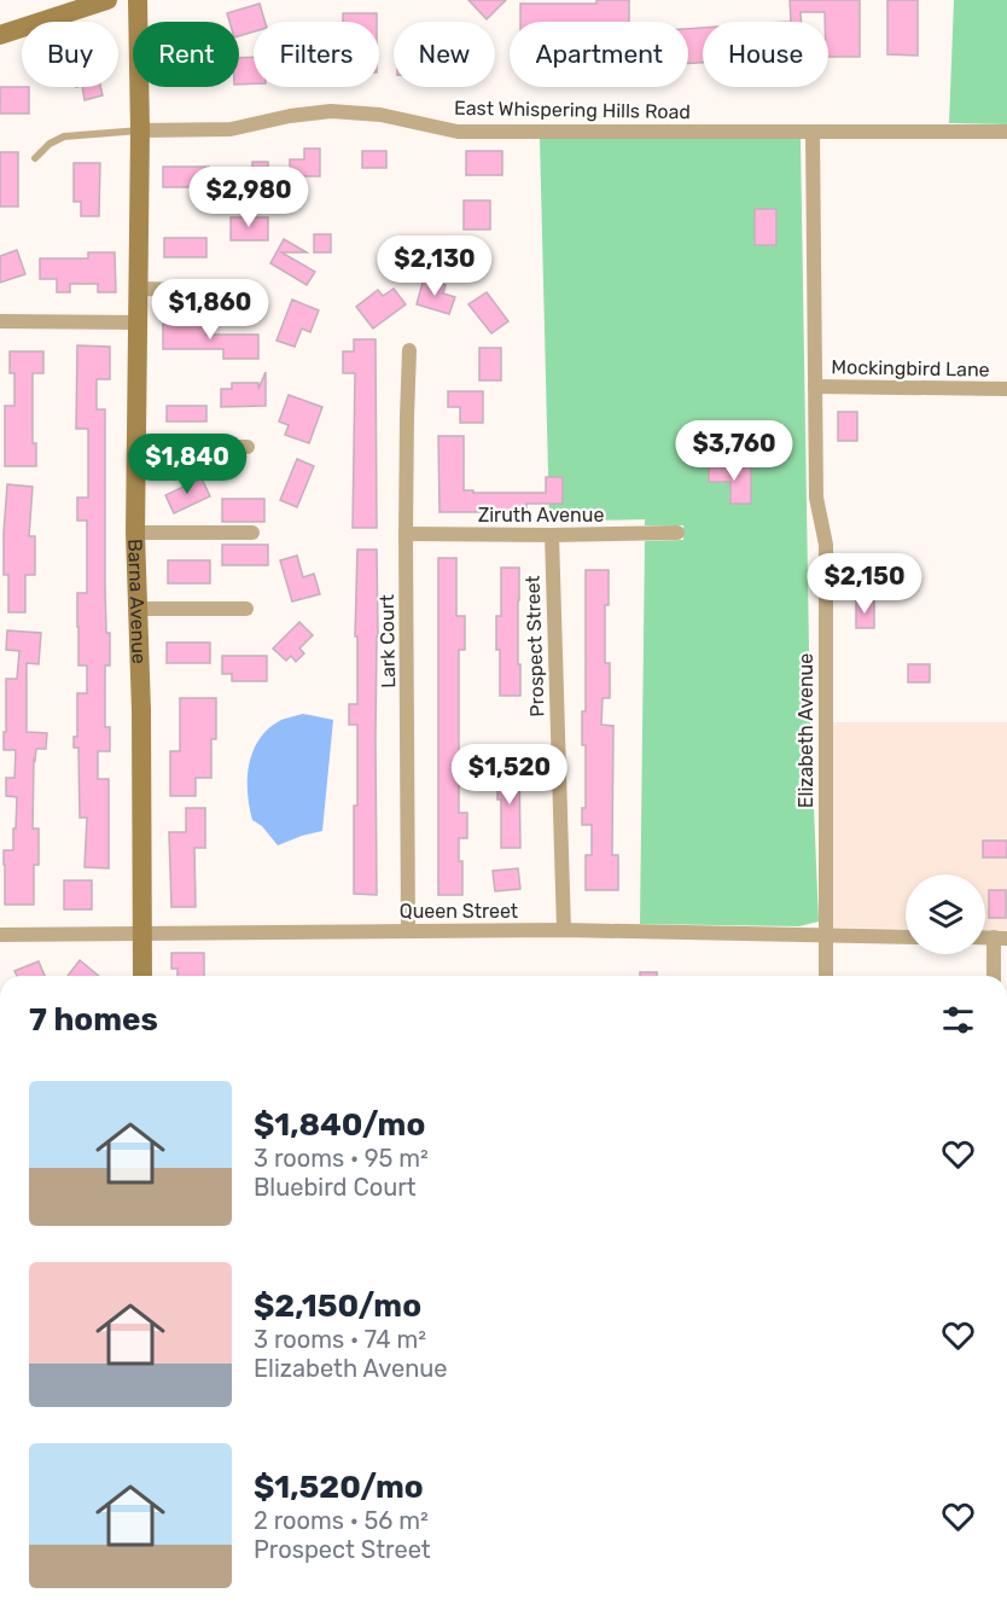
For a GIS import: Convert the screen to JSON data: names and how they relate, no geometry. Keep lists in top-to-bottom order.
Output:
{
  "streets": {
    "street": [
      "East Whispering Hills Road",
      "Mockingbird Lane",
      "Ziruth Avenue",
      "Barna Avenue",
      "Lark Court",
      "Prospect Street",
      "Elizabeth Avenue",
      "Queen Street"
    ]
  },
  "crossings": [
    ["East Whispering Hills Road", "Barna Avenue"],
    ["East Whispering Hills Road", "Elizabeth Avenue"],
    ["Mockingbird Lane", "Elizabeth Avenue"],
    ["Ziruth Avenue", "Lark Court"],
    ["Ziruth Avenue", "Prospect Street"],
    ["Barna Avenue", "Queen Street"],
    ["Lark Court", "Queen Street"],
    ["Prospect Street", "Queen Street"],
    ["Elizabeth Avenue", "Queen Street"]
  ],
  "page": {
    "chip": [
      "Buy",
      "Rent",
      "Filters",
      "New",
      "Apartment",
      "House"
    ],
    "price": [
      "$2,980",
      "$2,130",
      "$1,860",
      "$3,760",
      "$1,840",
      "$2,150",
      "$1,520"
    ],
    "heading": "7 homes",
    "list": [
      {
        "name": "$1,840/mo",
        "note": "3 rooms · 95 m² · Bluebird Court"
      },
      {
        "name": "$2,150/mo",
        "note": "3 rooms · 74 m² · Elizabeth Avenue"
      },
      {
        "name": "$1,520/mo",
        "note": "2 rooms · 56 m² · Prospect Street"
      }
    ]
  }
}
